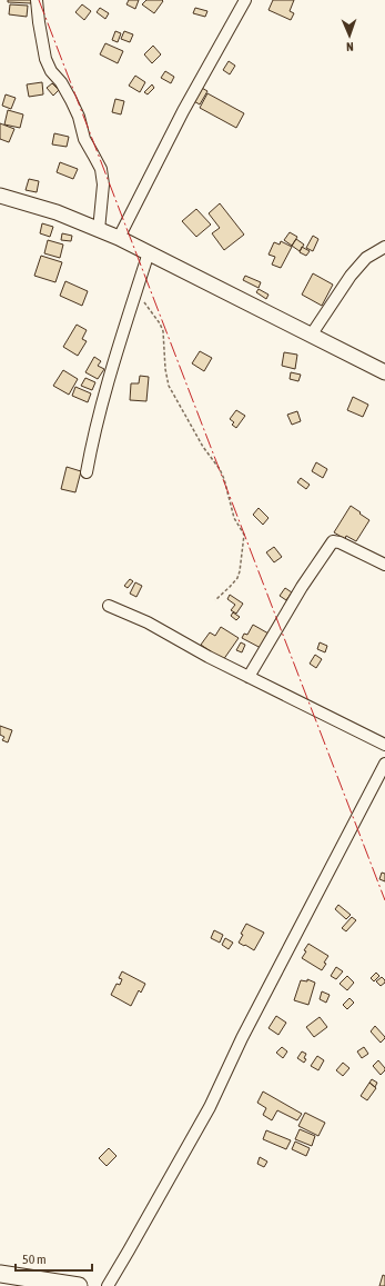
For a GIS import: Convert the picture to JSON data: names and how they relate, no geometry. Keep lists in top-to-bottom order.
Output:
{
  "scale_bar": "50 m",
  "north": "bottom"
}
